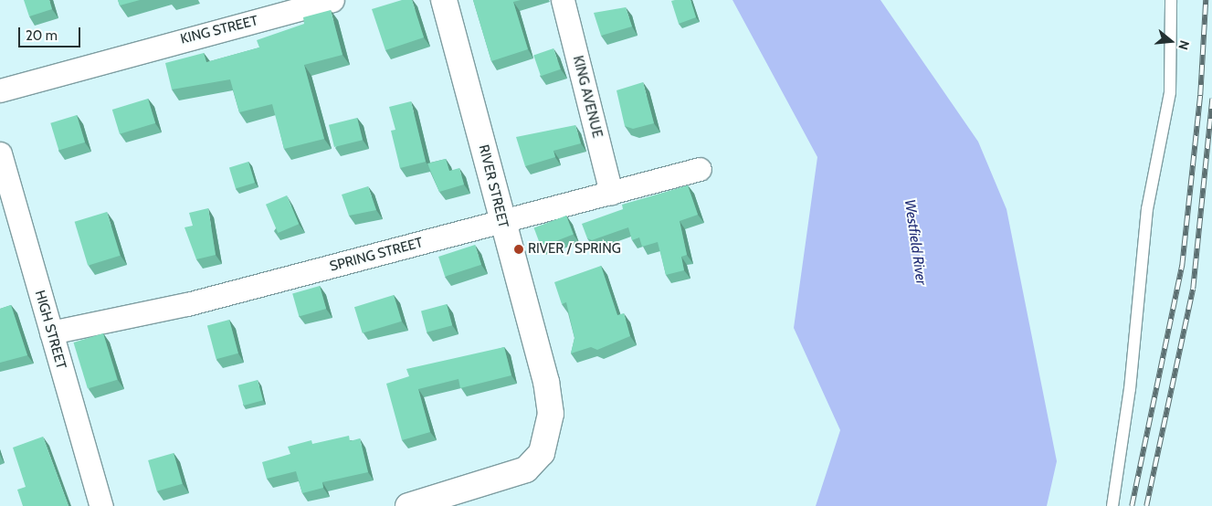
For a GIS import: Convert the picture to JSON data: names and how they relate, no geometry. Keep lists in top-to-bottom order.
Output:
{
  "streets": {
    "street": [
      "KING STREET",
      "KING AVENUE",
      "RIVER STREET",
      "SPRING STREET",
      "HIGH STREET"
    ]
  },
  "crossings": [
    ["KING AVENUE", "SPRING STREET"],
    ["RIVER STREET", "SPRING STREET"],
    ["SPRING STREET", "HIGH STREET"]
  ],
  "water": ["Westfield River"],
  "places": ["RIVER / SPRING"],
  "scale_bar": "20 m",
  "north": "right"
}
